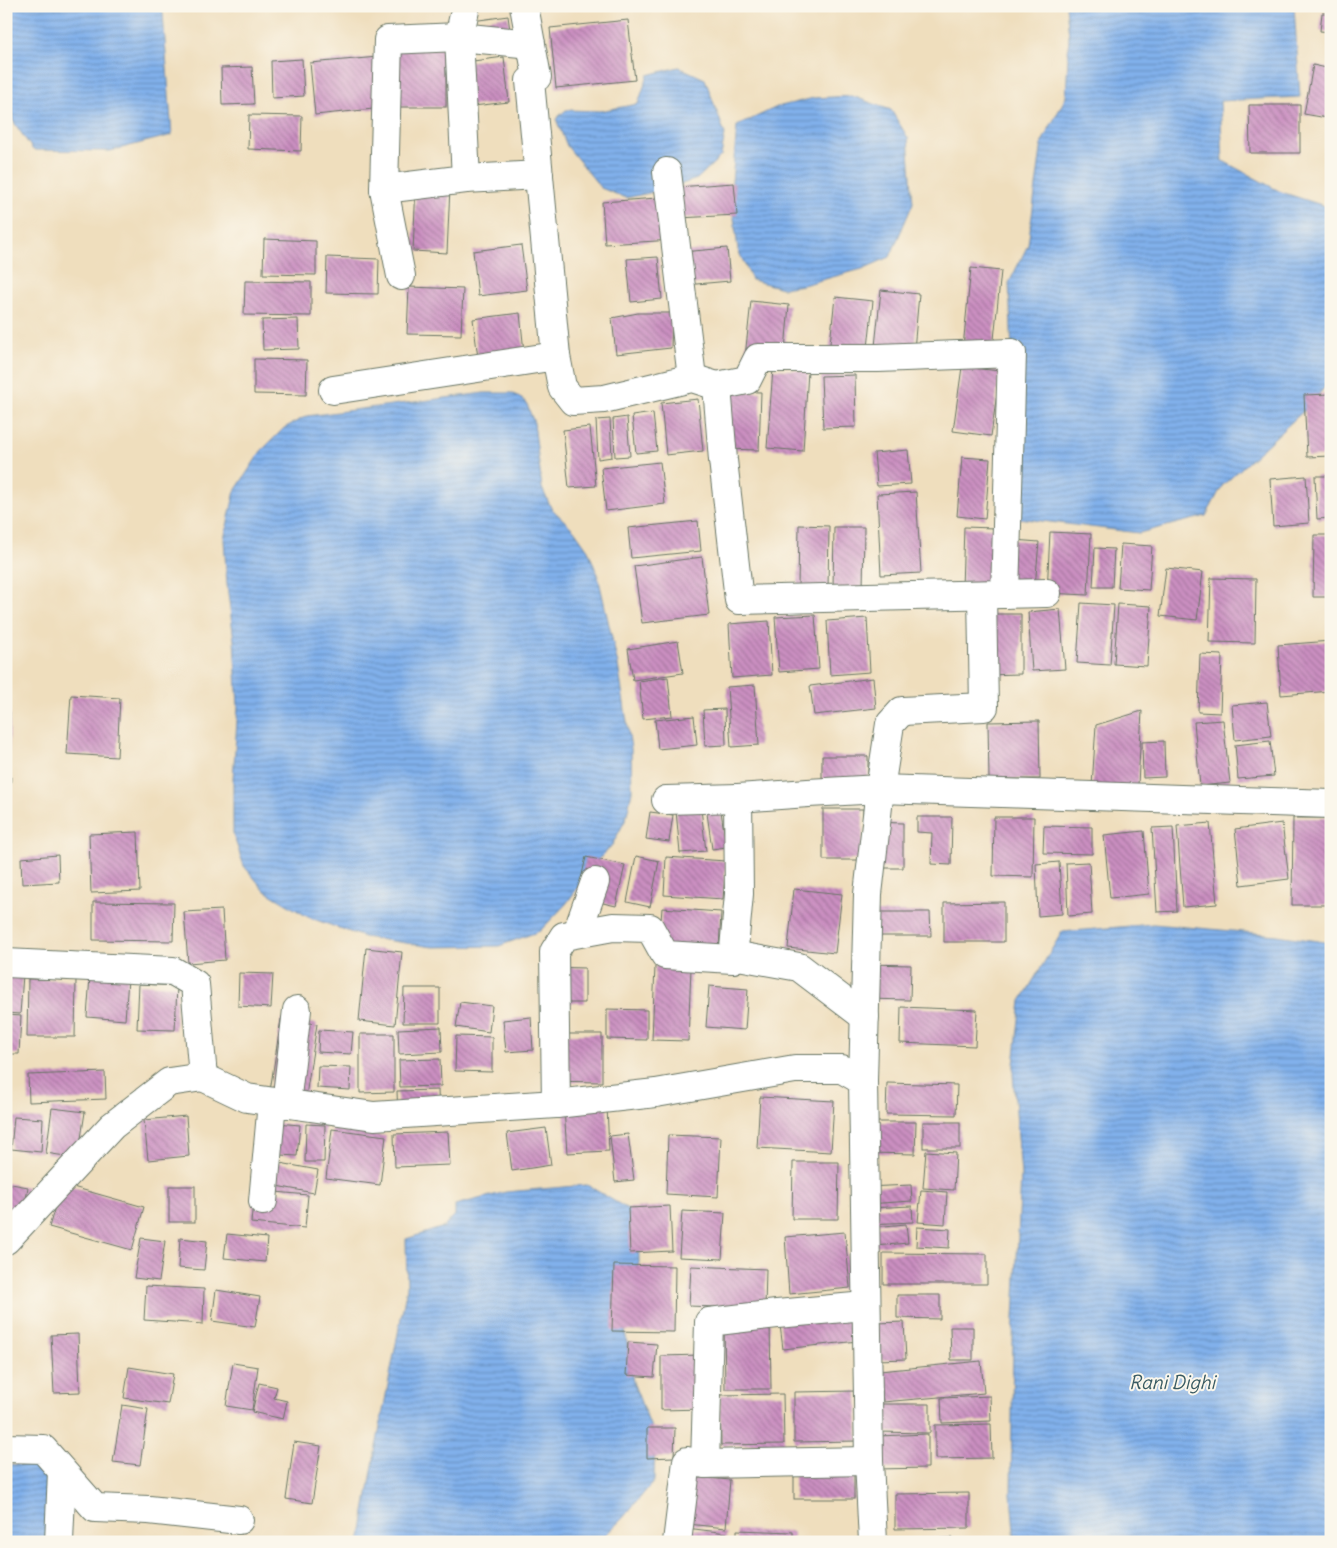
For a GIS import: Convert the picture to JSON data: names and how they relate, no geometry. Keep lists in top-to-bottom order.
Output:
{
  "water": ["Rani Dighi"]
}
